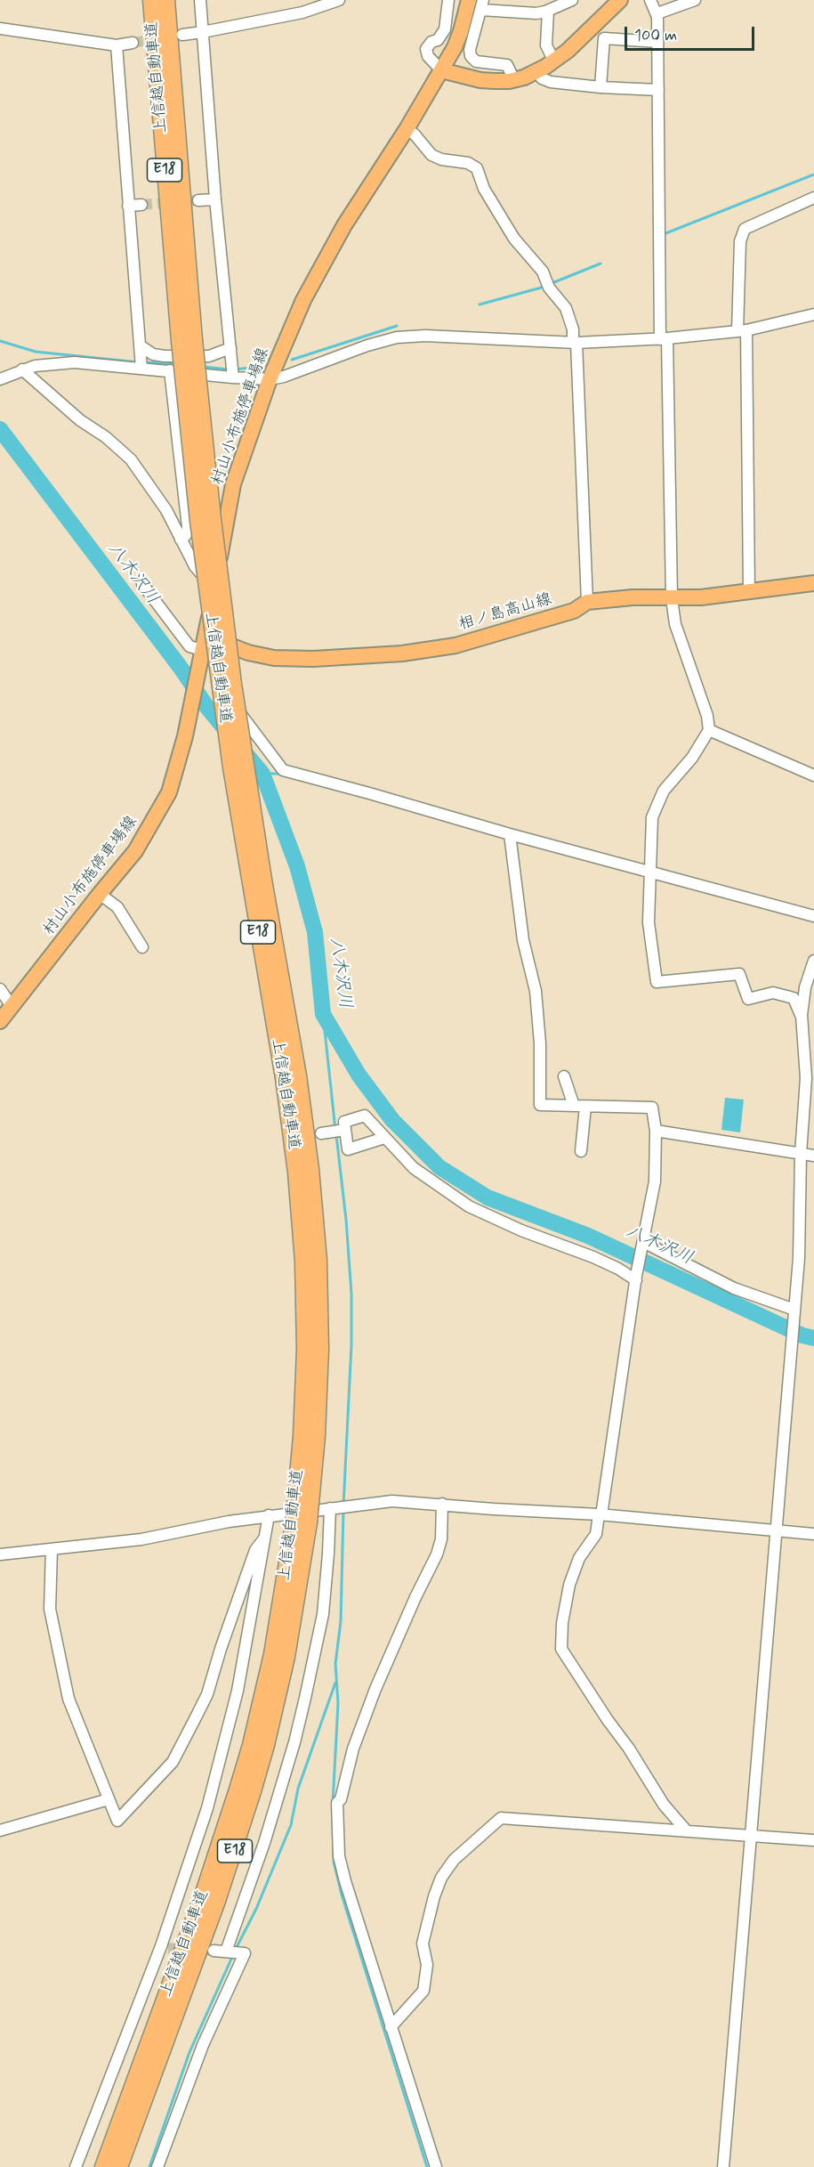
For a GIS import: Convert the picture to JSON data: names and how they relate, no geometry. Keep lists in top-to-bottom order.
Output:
{
  "streets": {
    "highway": ["上信越自動車道", "E18"],
    "main road": ["村山小布施停車場線", "相ノ島高山線"]
  },
  "crossings": [
    ["村山小布施停車場線", "相ノ島高山線"]
  ],
  "water": ["八木沢川"],
  "scale_bar": "100 m"
}
